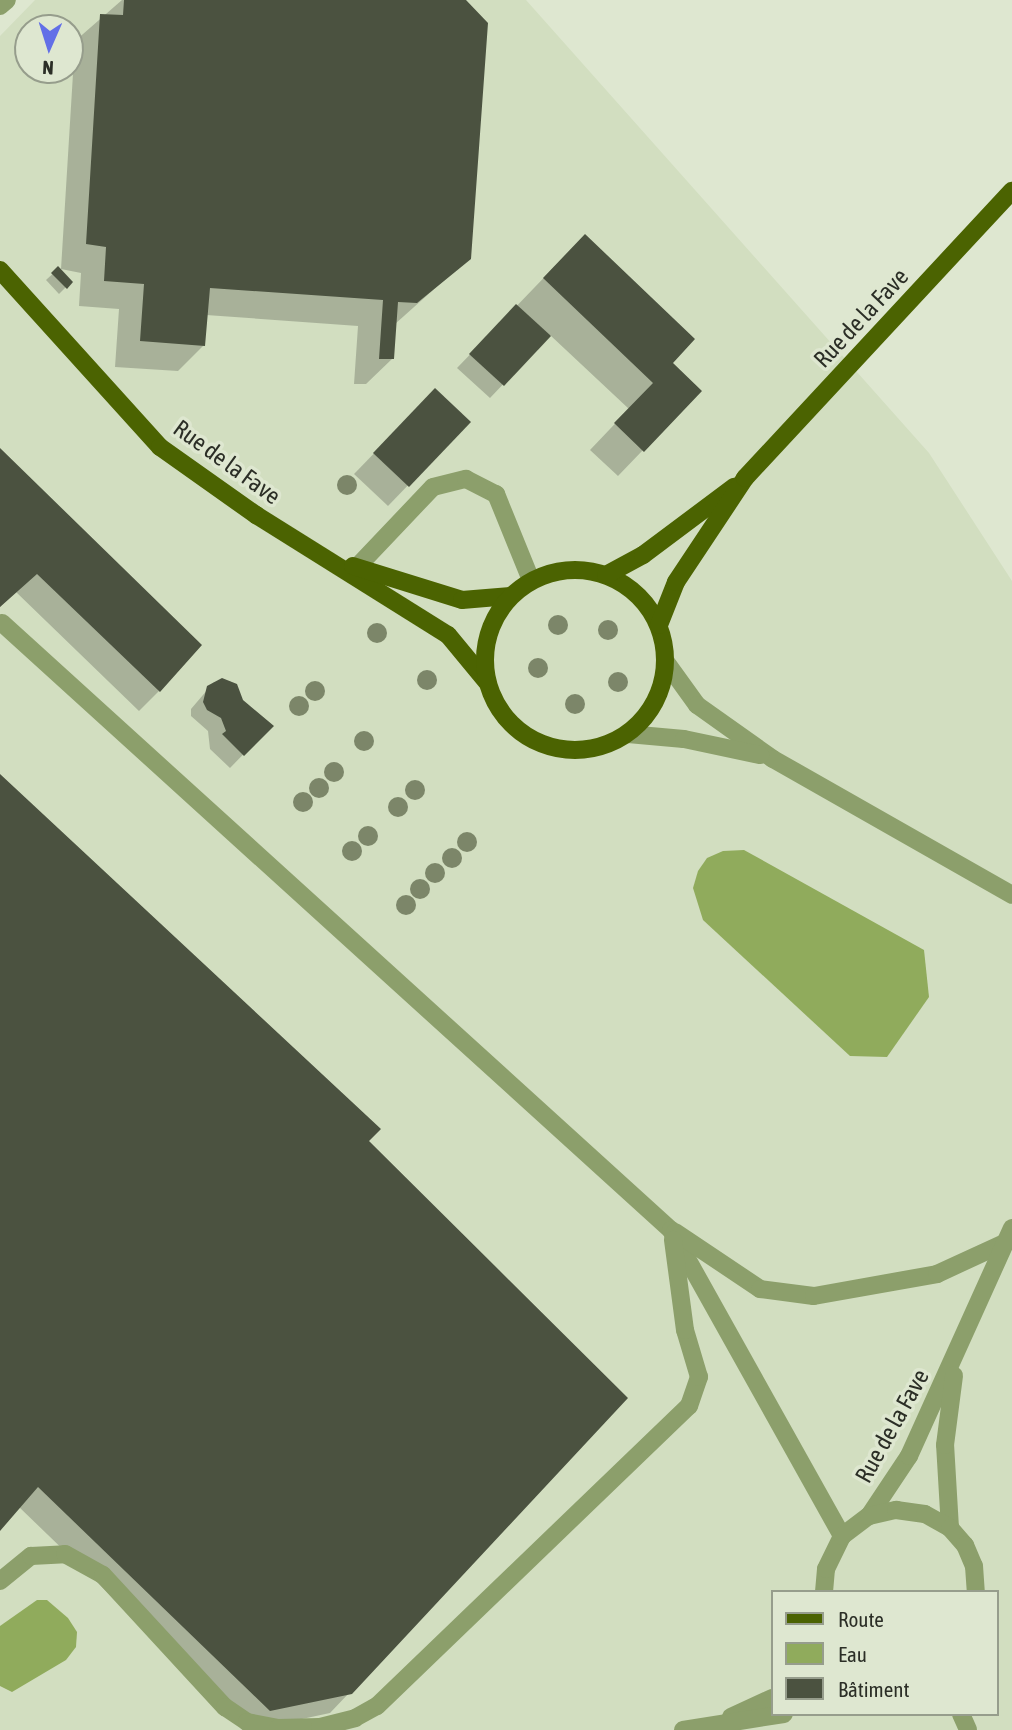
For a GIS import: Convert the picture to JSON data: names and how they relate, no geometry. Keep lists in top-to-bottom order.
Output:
{
  "streets": {
    "main road": ["Rue de la Fave"]
  },
  "legend": ["Route", "Eau", "Bâtiment"],
  "north": "bottom"
}
